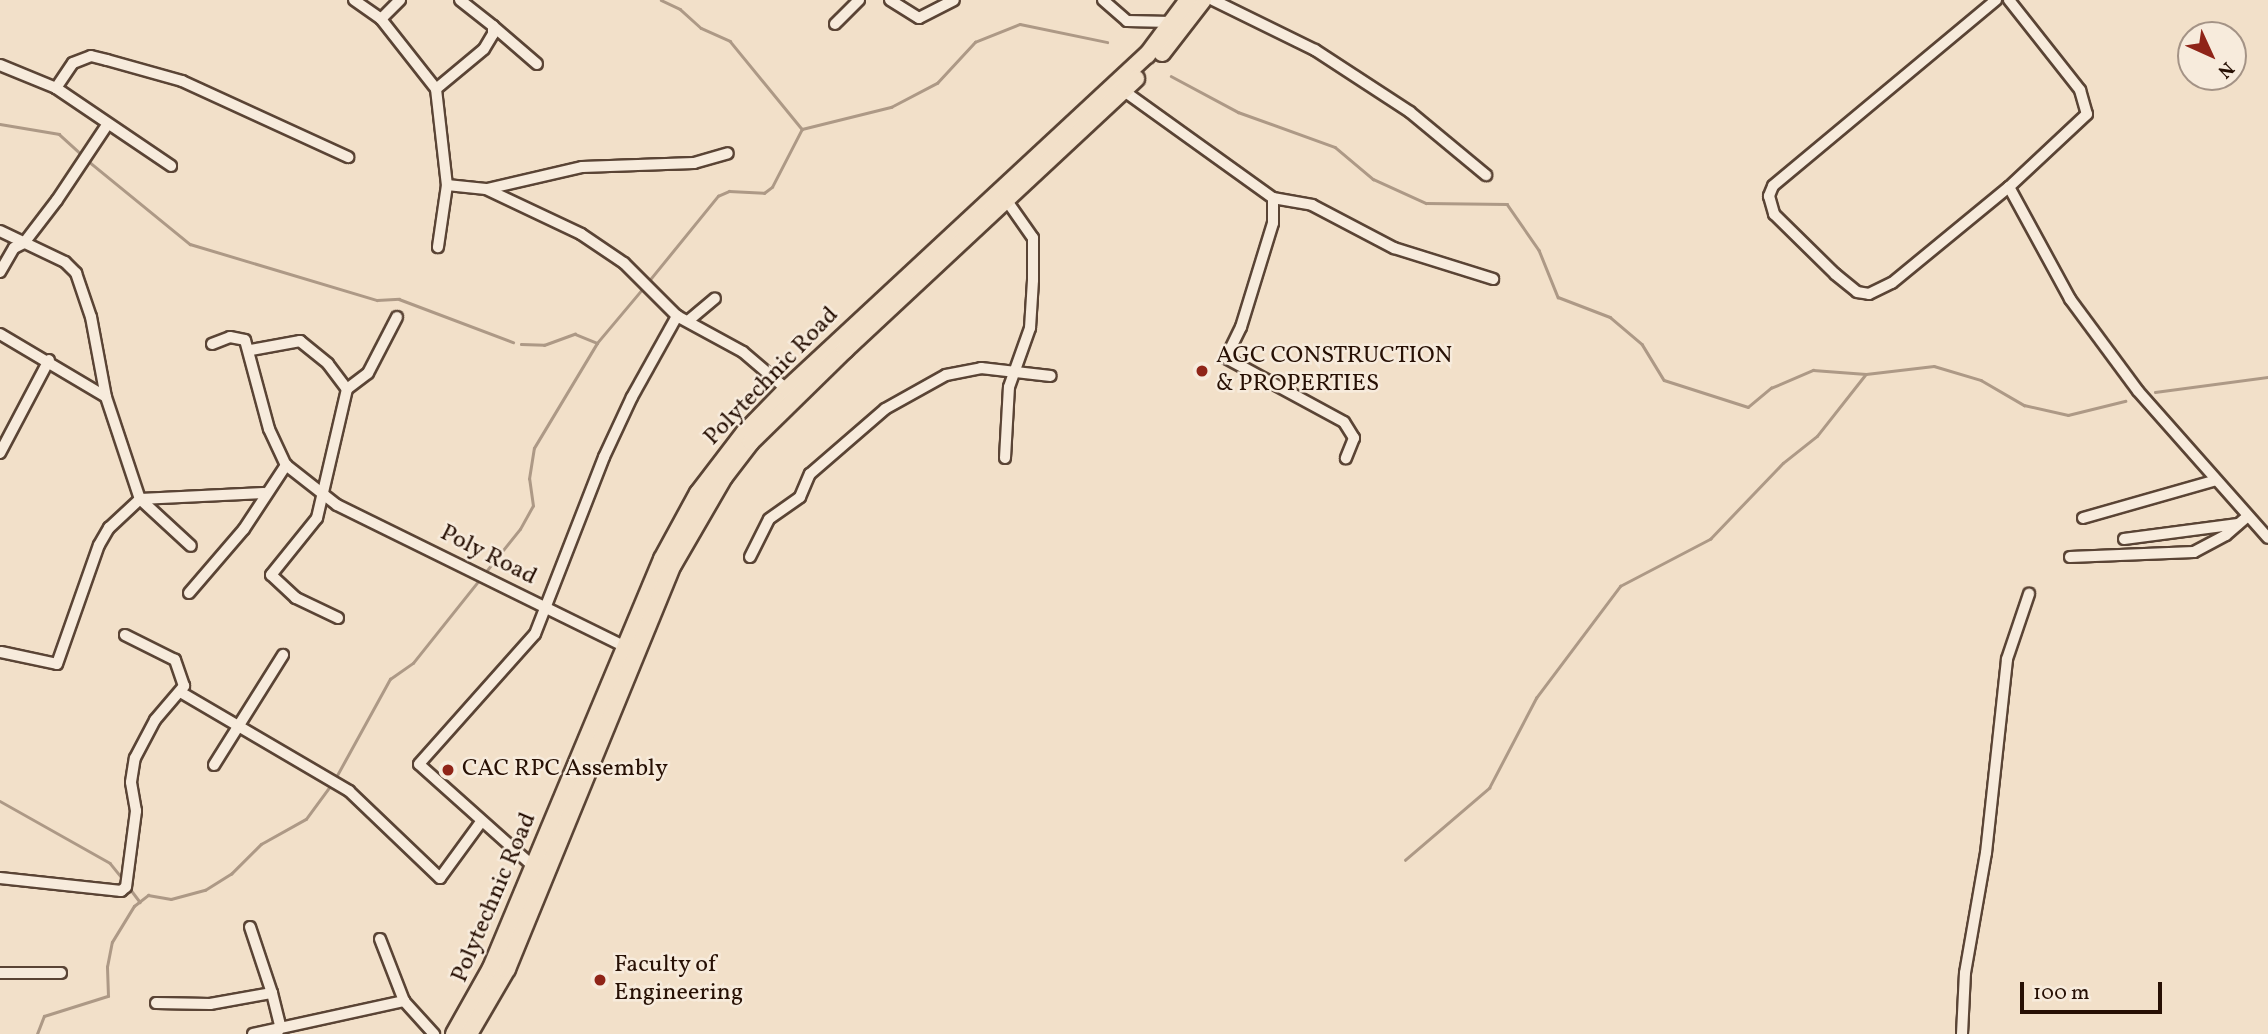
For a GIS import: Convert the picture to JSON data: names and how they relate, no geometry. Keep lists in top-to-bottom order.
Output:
{
  "streets": {
    "main road": ["Polytechnic Road"],
    "street": ["Poly Road"]
  },
  "crossings": [
    ["Polytechnic Road", "Poly Road"]
  ],
  "places": ["AGC CONSTRUCTION & PROPERTIES", "CAC RPC Assembly", "Faculty of Engineering"],
  "scale_bar": "100 m",
  "north": "bottom right"
}
